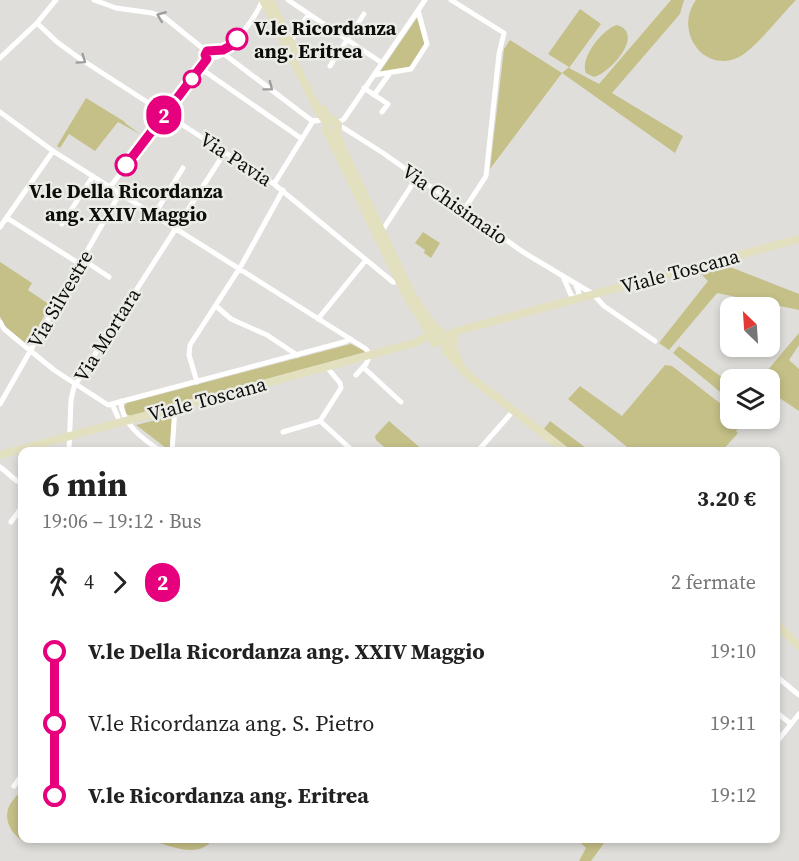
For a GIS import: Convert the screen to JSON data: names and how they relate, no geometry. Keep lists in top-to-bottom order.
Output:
{
  "streets": {
    "street": [
      "Via Pavia",
      "Via Chisimaio",
      "Viale Toscana",
      "Via Silvestre",
      "Via Mortara"
    ]
  },
  "crossings": [
    ["Via Pavia", "Via Mortara"],
    ["Via Chisimaio", "Viale Toscana"],
    ["Viale Toscana", "Via Mortara"]
  ],
  "places": ["V.le Ricordanza ang. Eritrea", "V.le Della Ricordanza ang. XXIV Maggio"],
  "lines": ["bus line 2"],
  "north": "top left",
  "page": {
    "on_map": "2",
    "heading": ["6 min", "19:06 – 19:12 · Bus", "3.20 €"],
    "legs": ["4", "2", "2 fermate"],
    "list": [
      {
        "name": "V.le Della Ricordanza ang. XXIV Maggio",
        "value": "19:10"
      },
      {
        "name": "V.le Ricordanza ang. S. Pietro",
        "value": "19:11"
      },
      {
        "name": "V.le Ricordanza ang. Eritrea",
        "value": "19:12"
      }
    ]
  }
}
